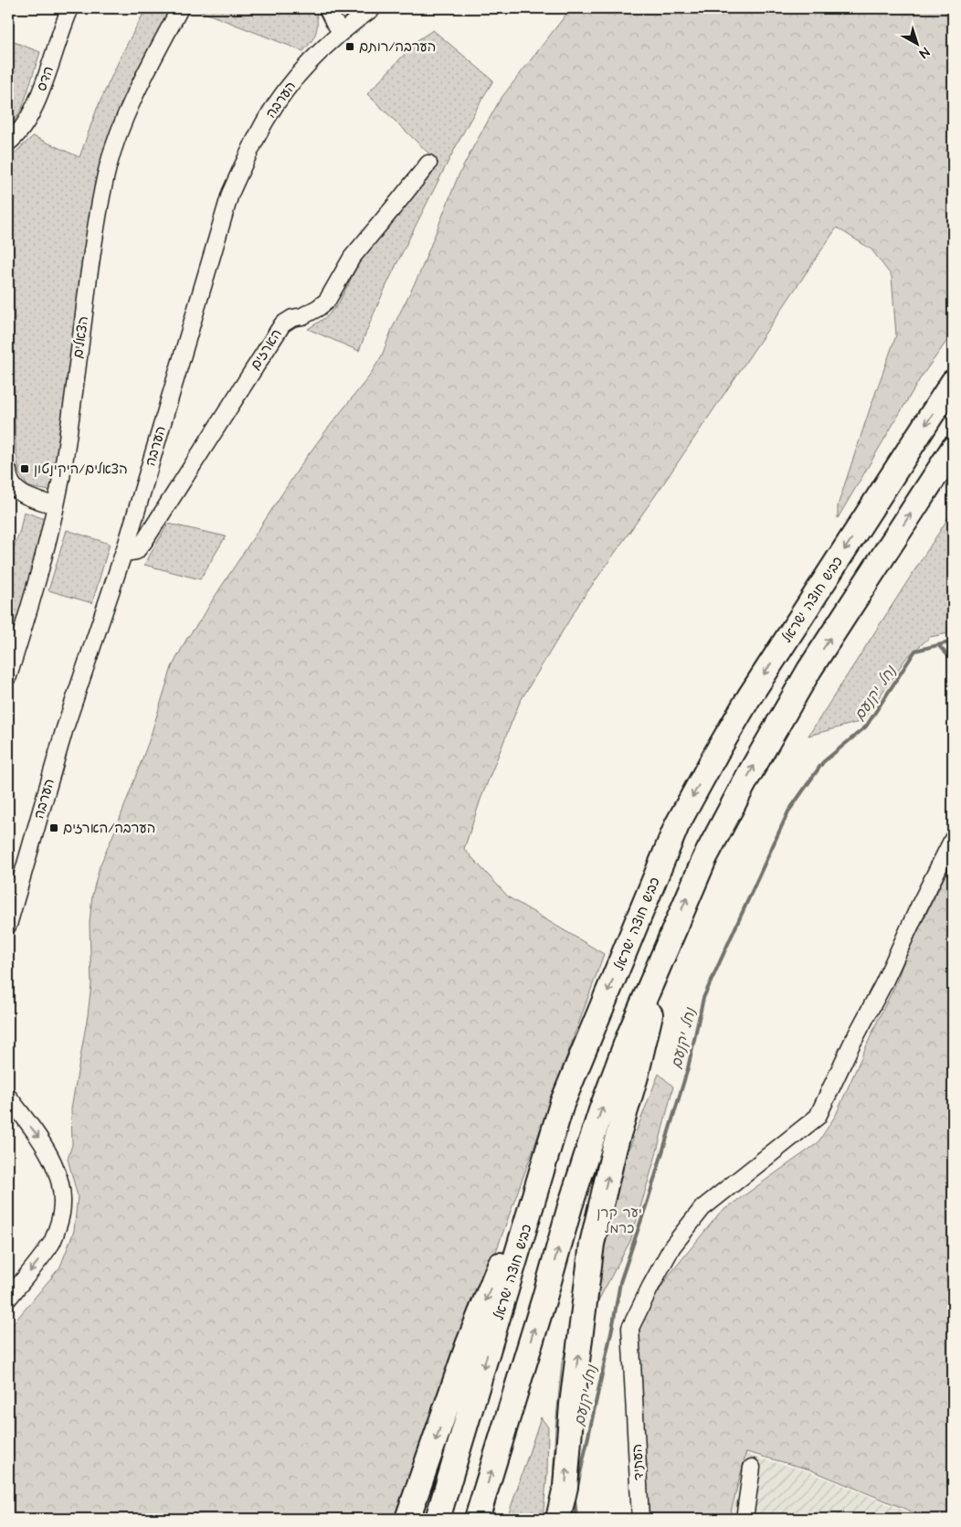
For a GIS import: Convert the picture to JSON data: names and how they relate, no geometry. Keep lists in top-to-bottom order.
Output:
{
  "streets": {
    "highway": ["כביש חוצה ישראל"],
    "street": [
      "הדס",
      "הערבה",
      "הצאלים",
      "הארזים",
      "העתיד"
    ]
  },
  "crossings": [
    ["הערבה", "הארזים"]
  ],
  "water": ["נחל יקנעם"],
  "parks": ["יער קרן כרמל"],
  "places": {
    "transit": ["הערבה/רותם", "הצאלים/היקינטון", "הערבה/הארזים"]
  },
  "north": "bottom right"
}
